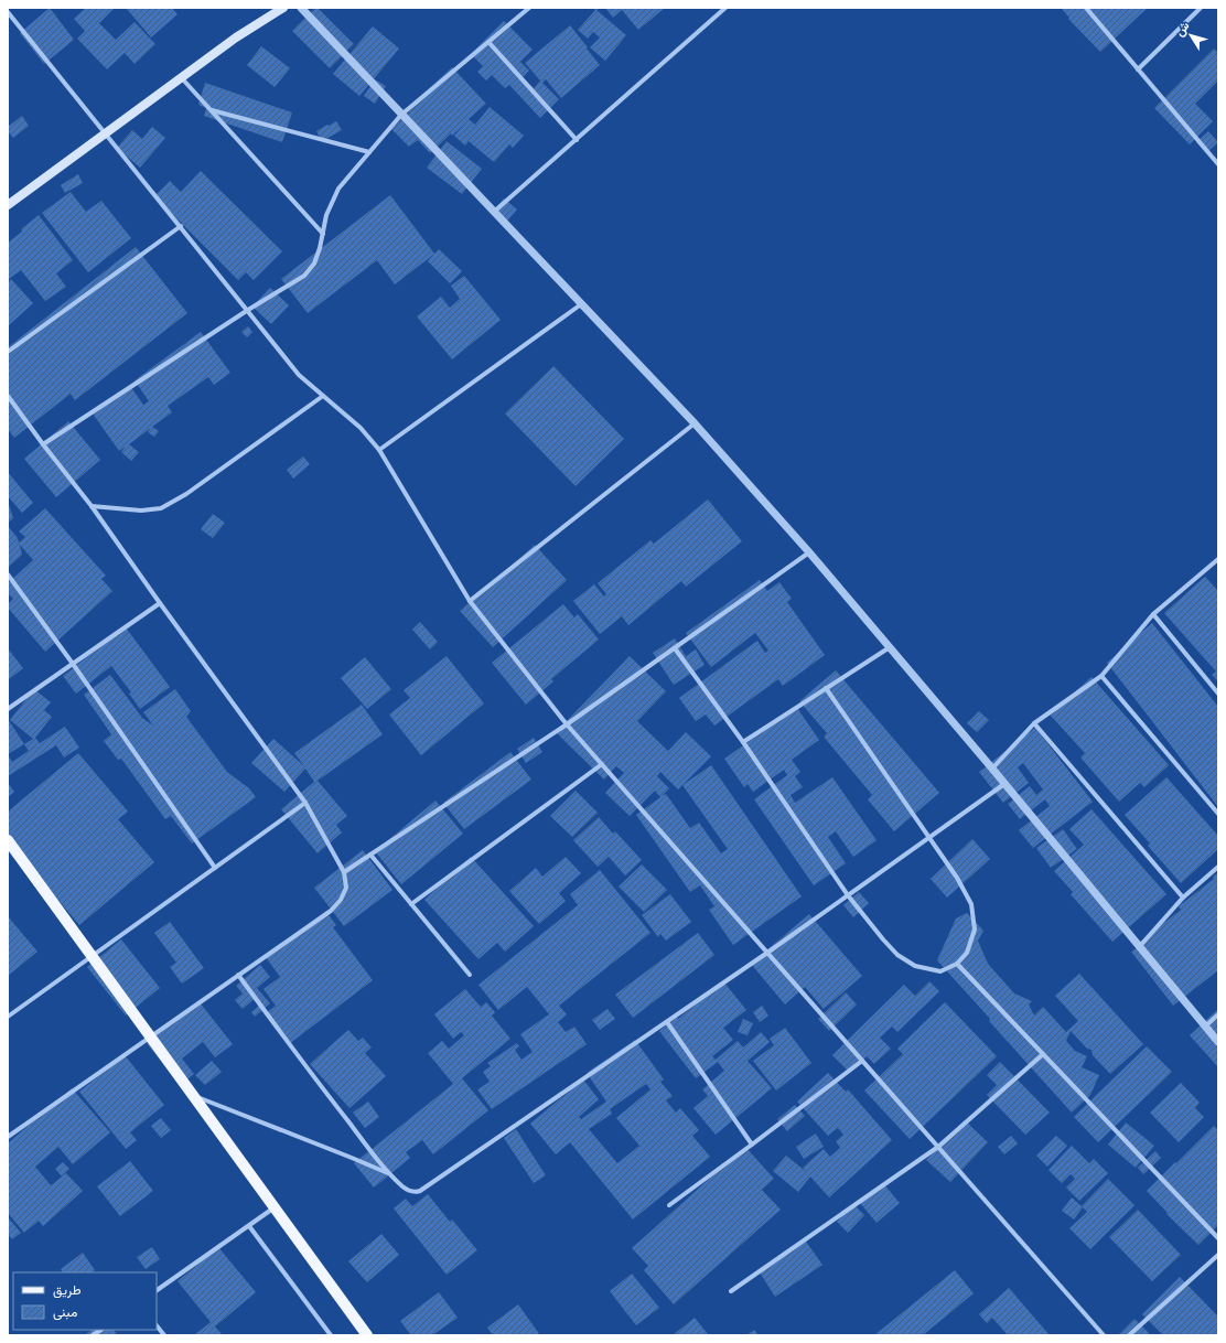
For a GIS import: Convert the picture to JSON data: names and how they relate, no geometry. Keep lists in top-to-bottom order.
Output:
{
  "legend": ["طريق", "مبنى"],
  "north": "top left"
}
